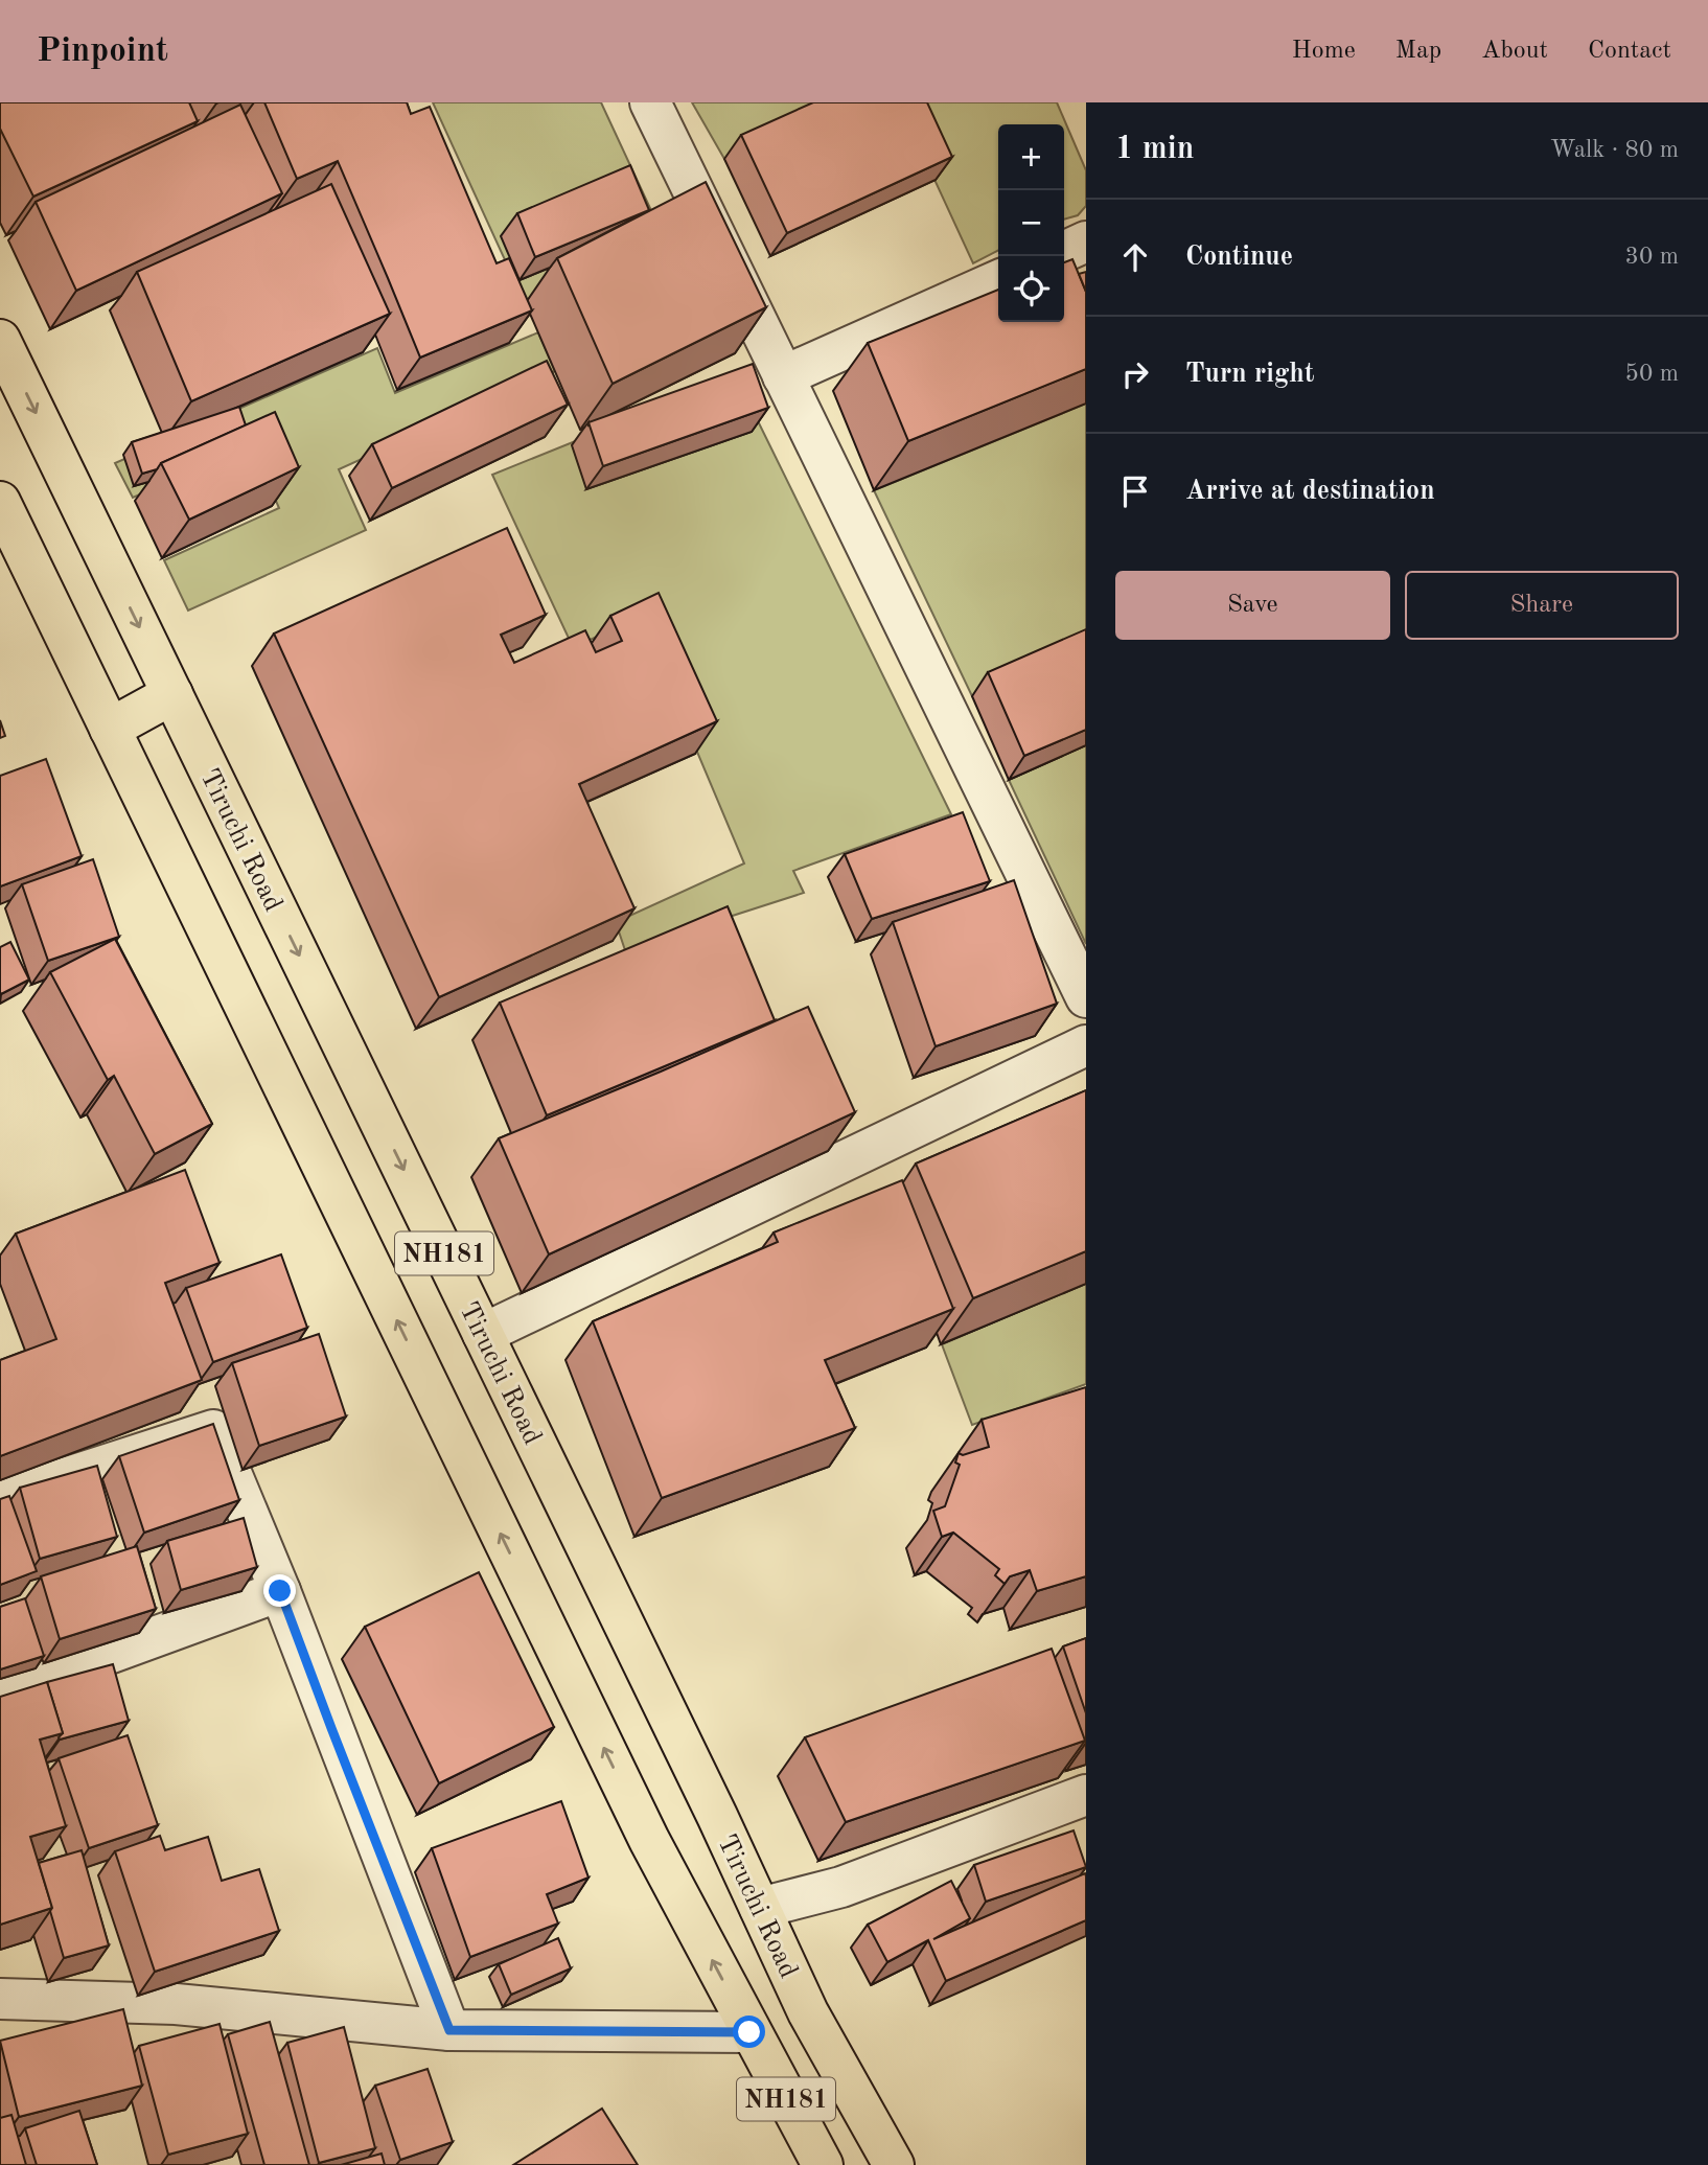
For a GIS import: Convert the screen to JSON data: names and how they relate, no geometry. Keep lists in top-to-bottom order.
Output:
{
  "streets": {
    "highway": ["Tiruchi Road", "NH181"]
  },
  "page": {
    "header": "Pinpoint",
    "nav": [
      "Home",
      "Map",
      "About",
      "Contact"
    ],
    "heading": ["1 min", "Walk · 80 m"],
    "map_buttons": ["+", "−"],
    "list": [
      ["Continue", "30 m"],
      ["Turn right", "50 m"],
      "Arrive at destination"
    ],
    "buttons": ["Save", "Share"]
  }
}
